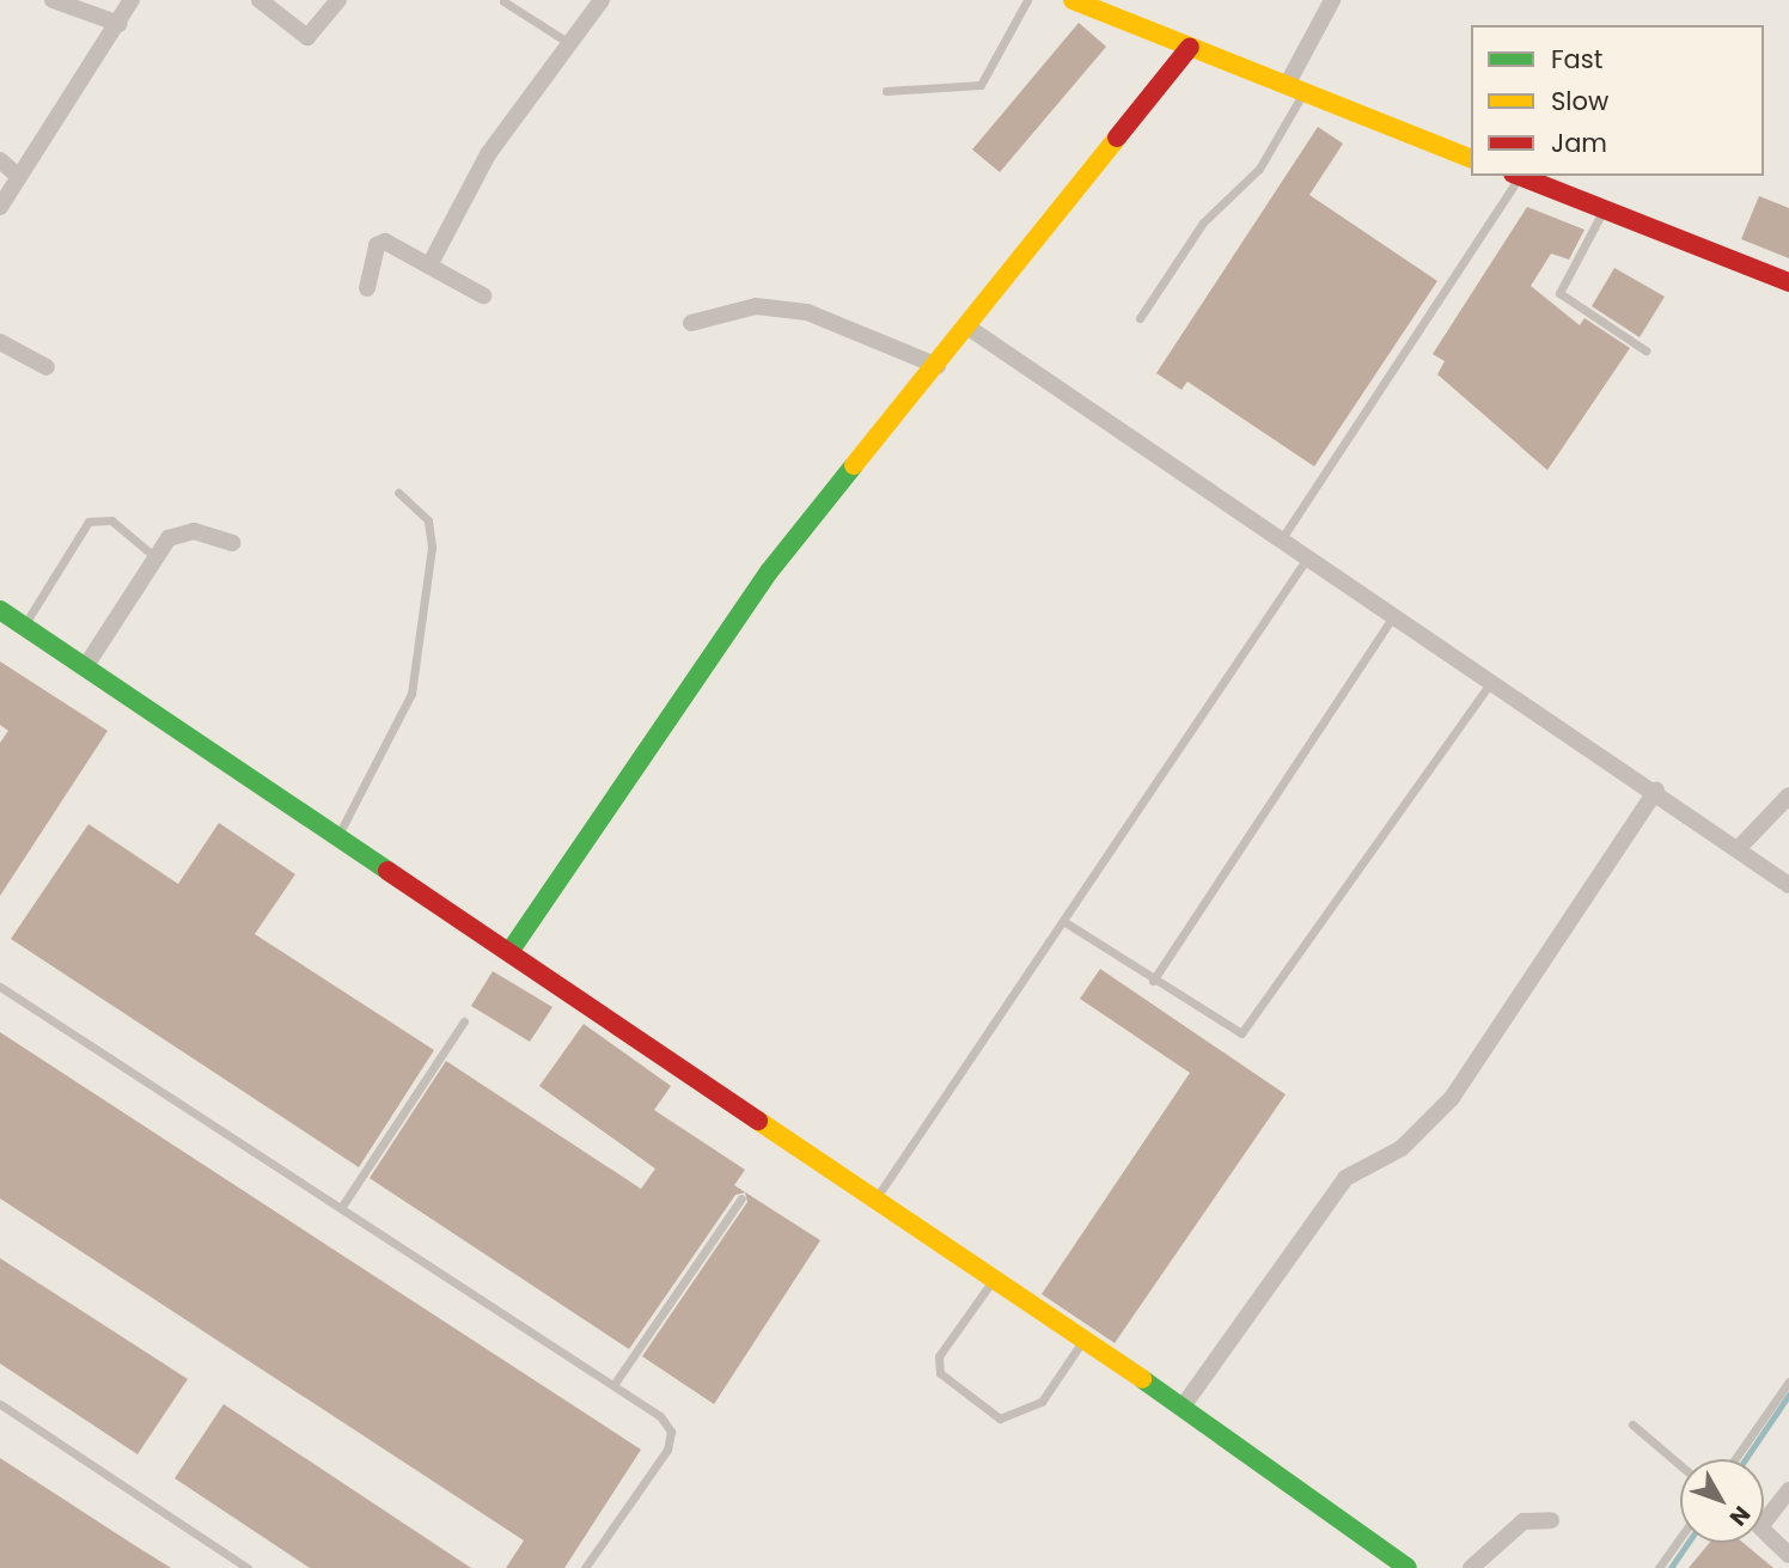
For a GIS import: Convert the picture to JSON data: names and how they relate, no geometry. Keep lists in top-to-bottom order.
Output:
{
  "legend": ["Fast", "Slow", "Jam"],
  "north": "bottom right"
}
